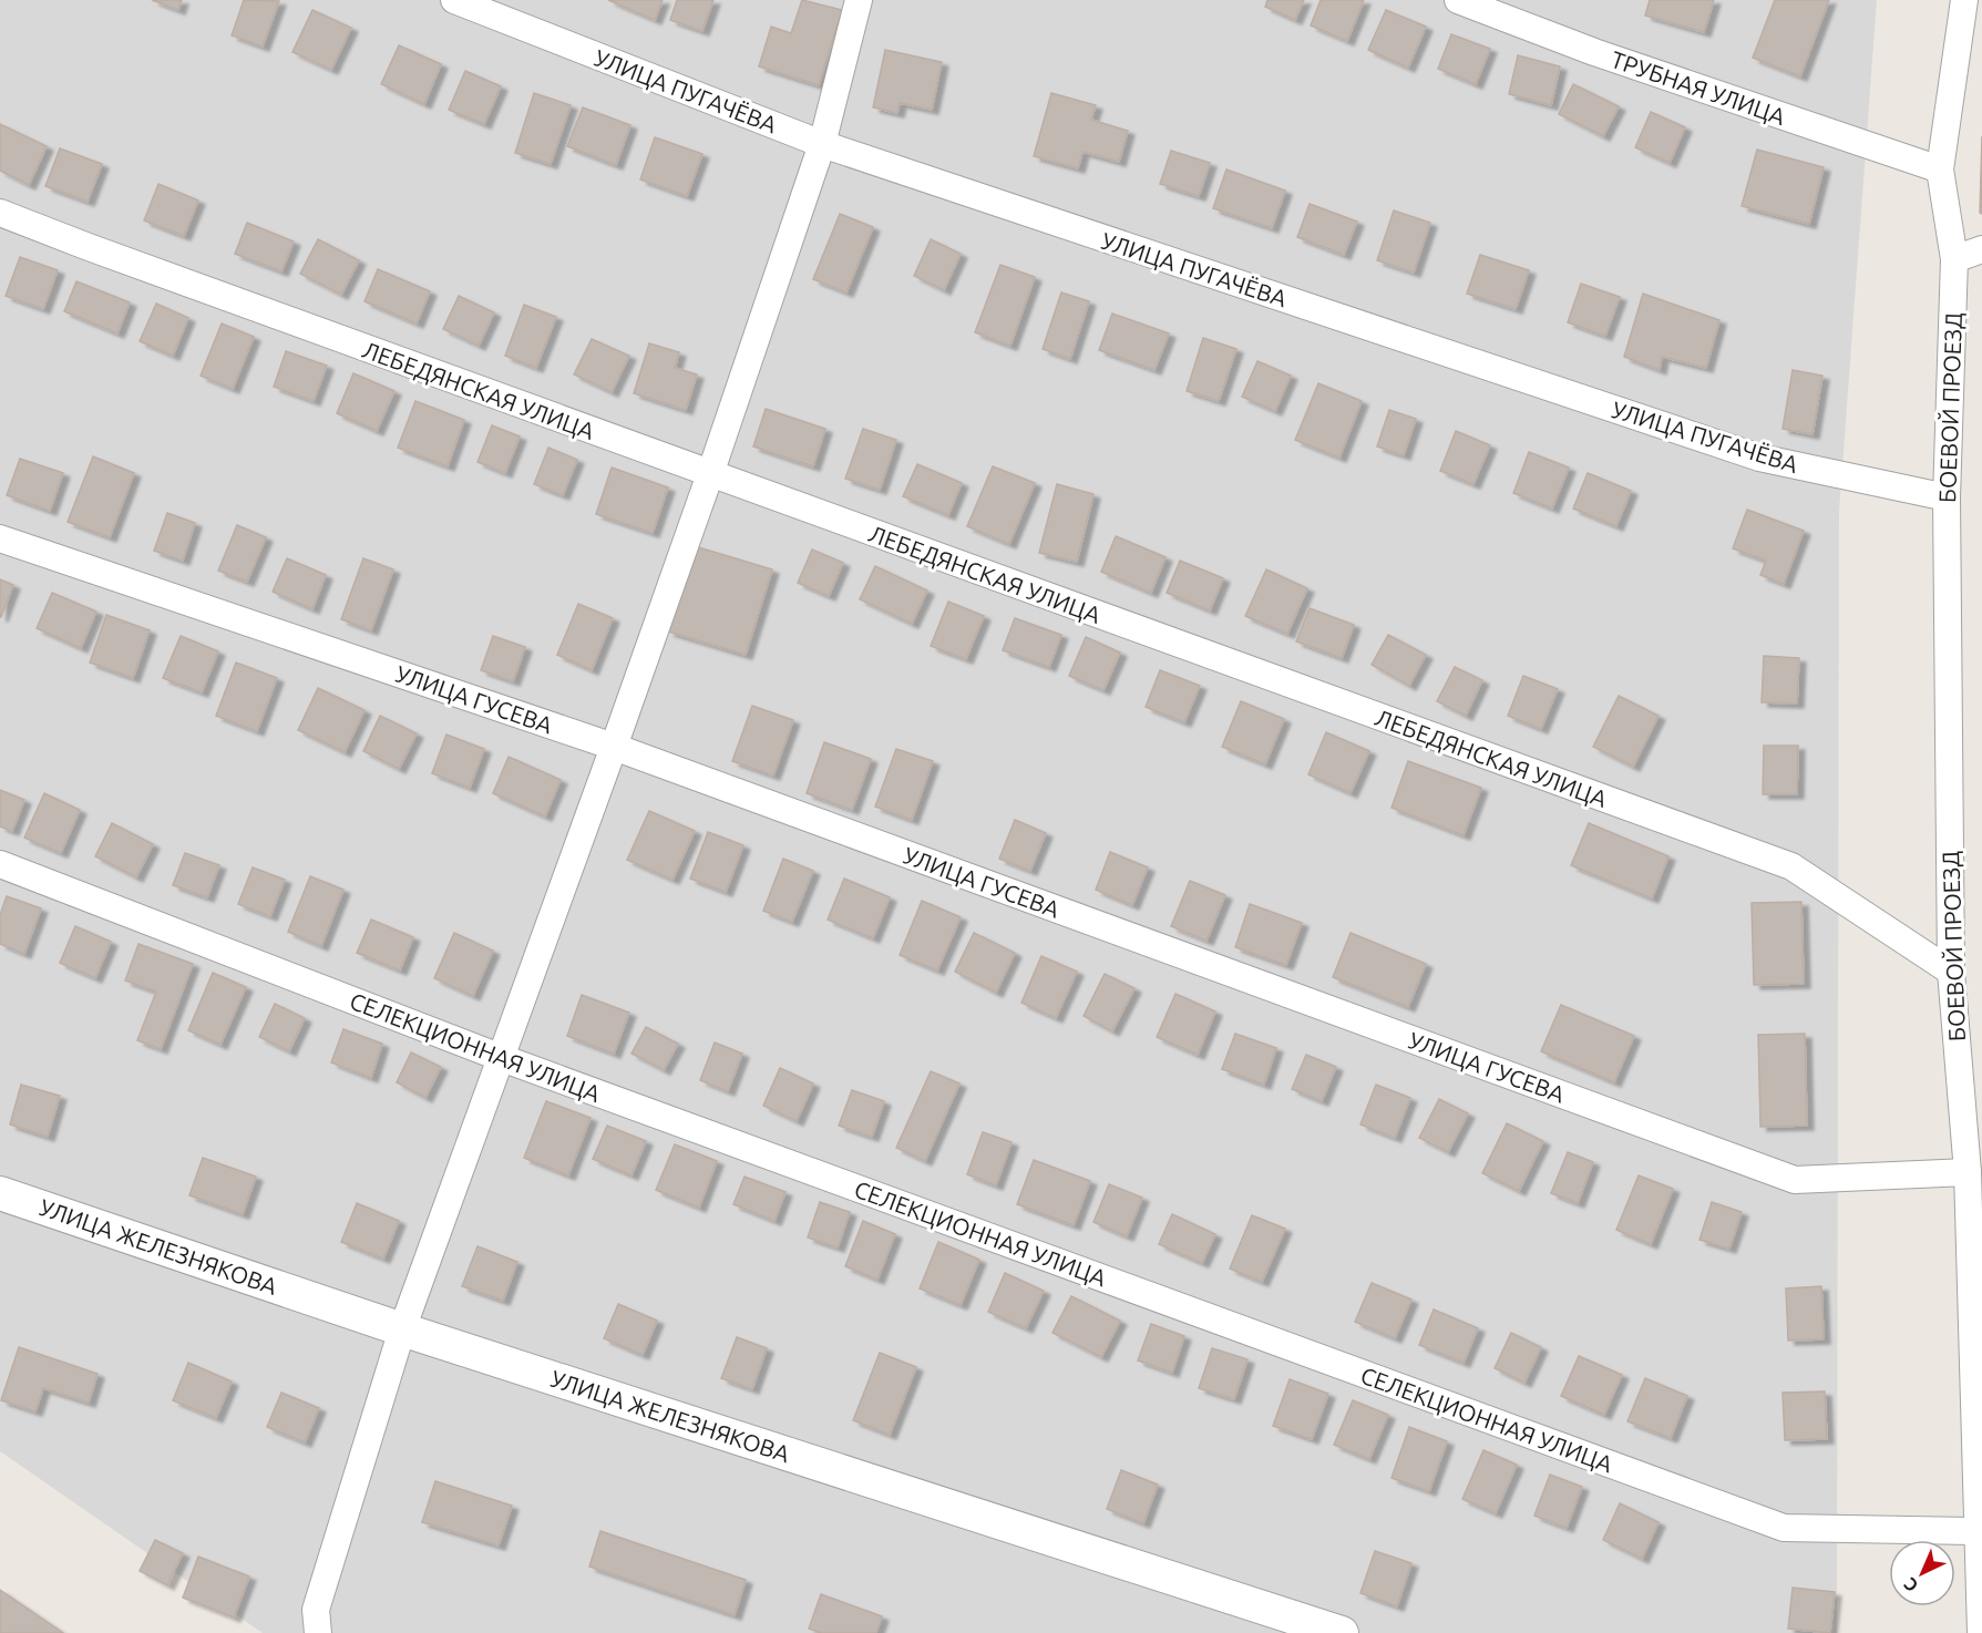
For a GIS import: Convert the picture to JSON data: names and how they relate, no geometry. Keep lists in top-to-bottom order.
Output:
{
  "streets": {
    "street": [
      "ТРУБНАЯ УЛИЦА",
      "УЛИЦА ПУГАЧЁВА",
      "ЛЕБЕДЯНСКАЯ УЛИЦА",
      "БОЕВОЙ ПРОЕЗД",
      "УЛИЦА ГУСЕВА",
      "СЕЛЕКЦИОННАЯ УЛИЦА",
      "УЛИЦА ЖЕЛЕЗНЯКОВА"
    ]
  },
  "crossings": [
    ["ТРУБНАЯ УЛИЦА", "БОЕВОЙ ПРОЕЗД"],
    ["УЛИЦА ПУГАЧЁВА", "БОЕВОЙ ПРОЕЗД"],
    ["ЛЕБЕДЯНСКАЯ УЛИЦА", "БОЕВОЙ ПРОЕЗД"],
    ["БОЕВОЙ ПРОЕЗД", "УЛИЦА ГУСЕВА"],
    ["БОЕВОЙ ПРОЕЗД", "СЕЛЕКЦИОННАЯ УЛИЦА"]
  ],
  "north": "bottom left"
}
